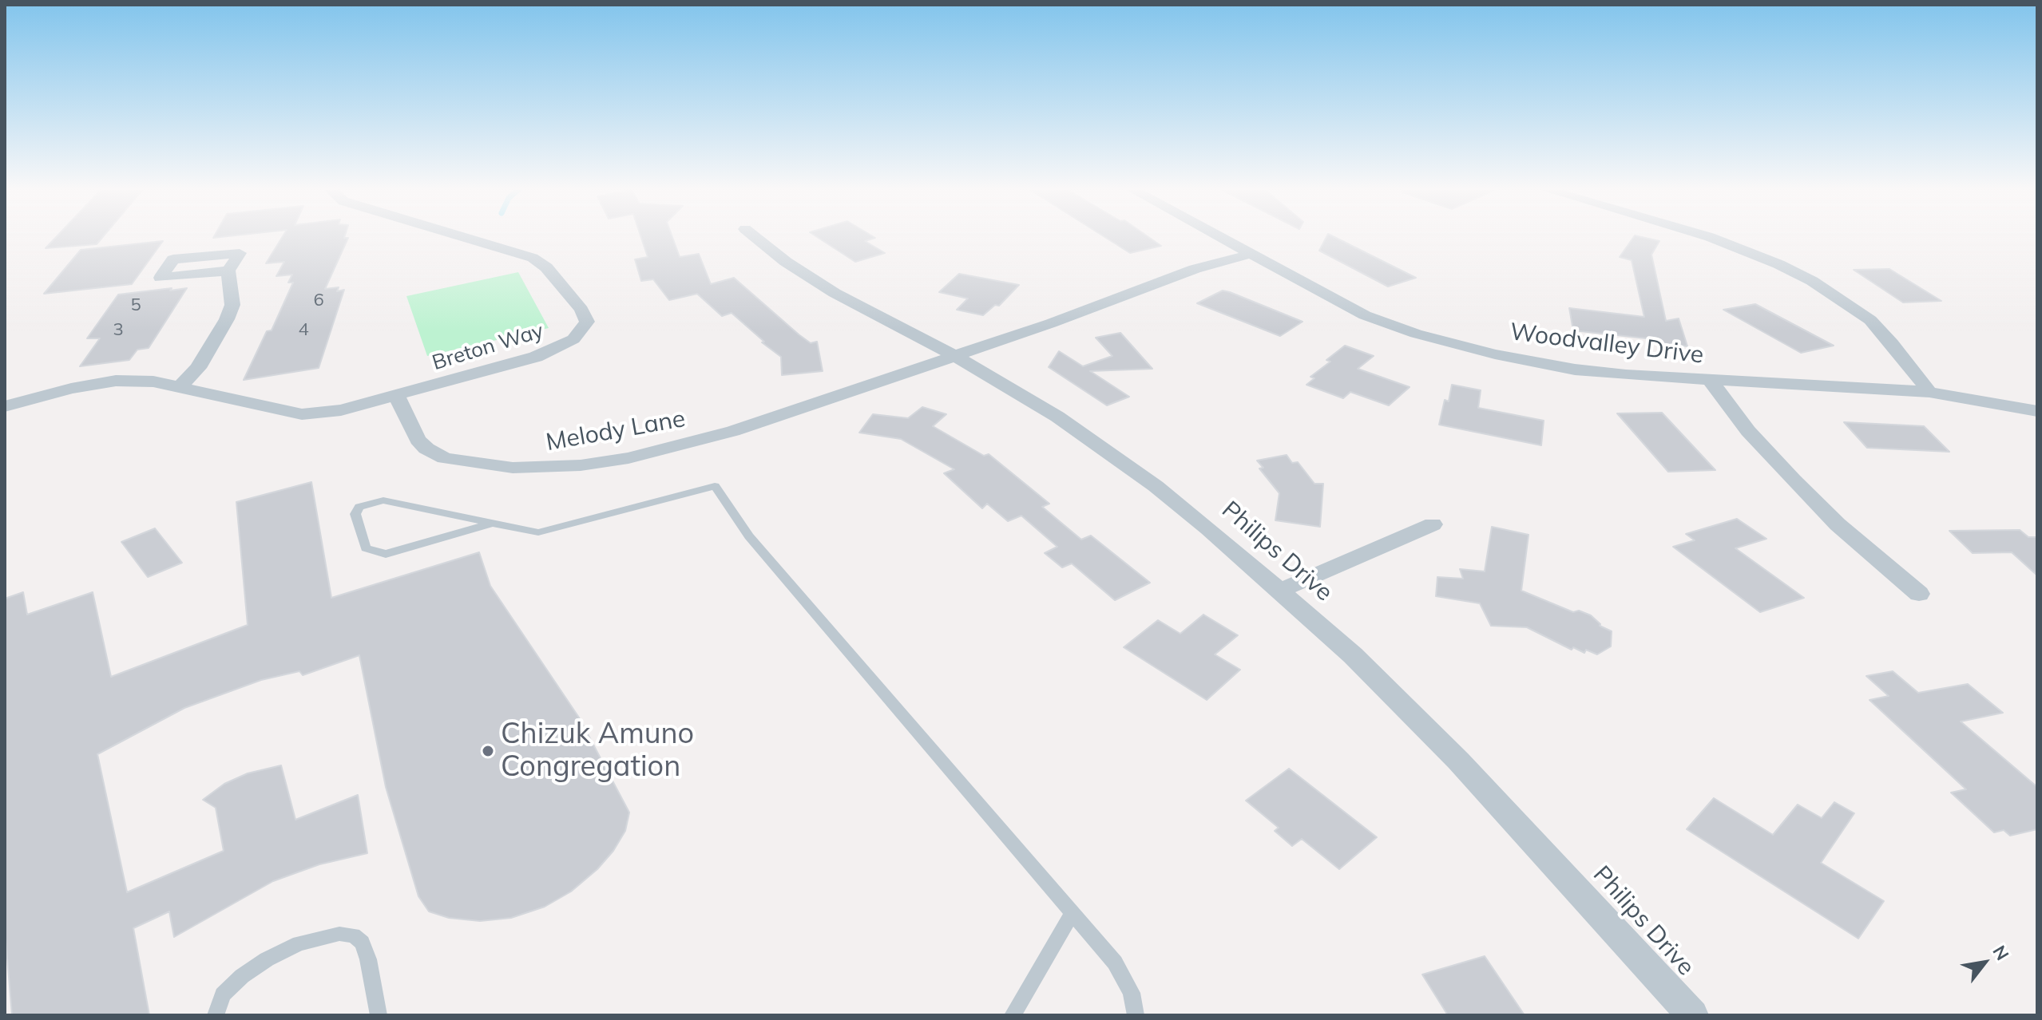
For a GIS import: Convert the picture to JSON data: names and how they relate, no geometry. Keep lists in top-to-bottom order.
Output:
{
  "streets": {
    "street": [
      "Woodvalley Drive",
      "Breton Way",
      "Melody Lane",
      "Philips Drive"
    ]
  },
  "crossings": [
    ["Woodvalley Drive", "Melody Lane"],
    ["Breton Way", "Melody Lane"],
    ["Melody Lane", "Philips Drive"]
  ],
  "places": ["Chizuk Amuno Congregation"],
  "house_numbers": [
    "6",
    "5",
    "3",
    "4"
  ],
  "north": "top right"
}
